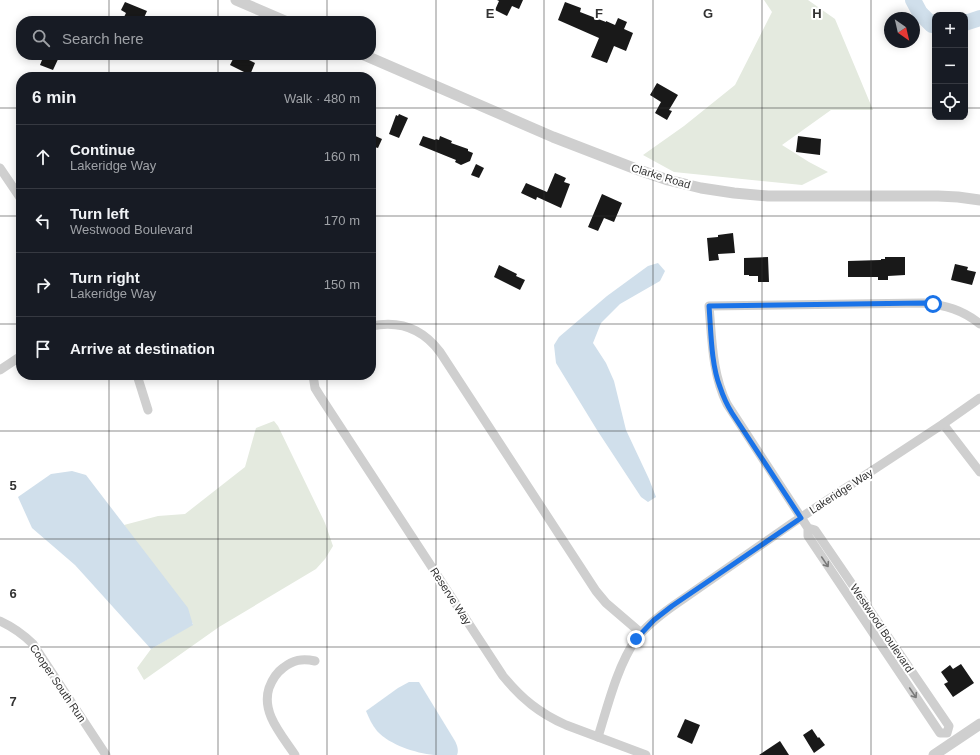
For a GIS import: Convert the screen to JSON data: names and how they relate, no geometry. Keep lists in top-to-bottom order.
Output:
{
  "streets": {
    "street": [
      "Clarke Road",
      "Lakeridge Way",
      "Reserve Way",
      "Westwood Boulevard",
      "Cooper South Run"
    ]
  },
  "crossings": [
    ["Lakeridge Way", "Reserve Way"],
    ["Lakeridge Way", "Westwood Boulevard"]
  ],
  "north": "bottom right",
  "page": {
    "map_buttons": ["+", "−"],
    "search": "Search here",
    "heading": ["6 min", "Walk · 480 m"],
    "list": [
      ["Continue", "Lakeridge Way", "160 m"],
      ["Turn left", "Westwood Boulevard", "170 m"],
      ["Turn right", "Lakeridge Way", "150 m"],
      "Arrive at destination"
    ]
  },
  "grid": {
    "columns": [
      "E",
      "F",
      "G",
      "H"
    ],
    "rows": ["5", "6", "7"]
  }
}
